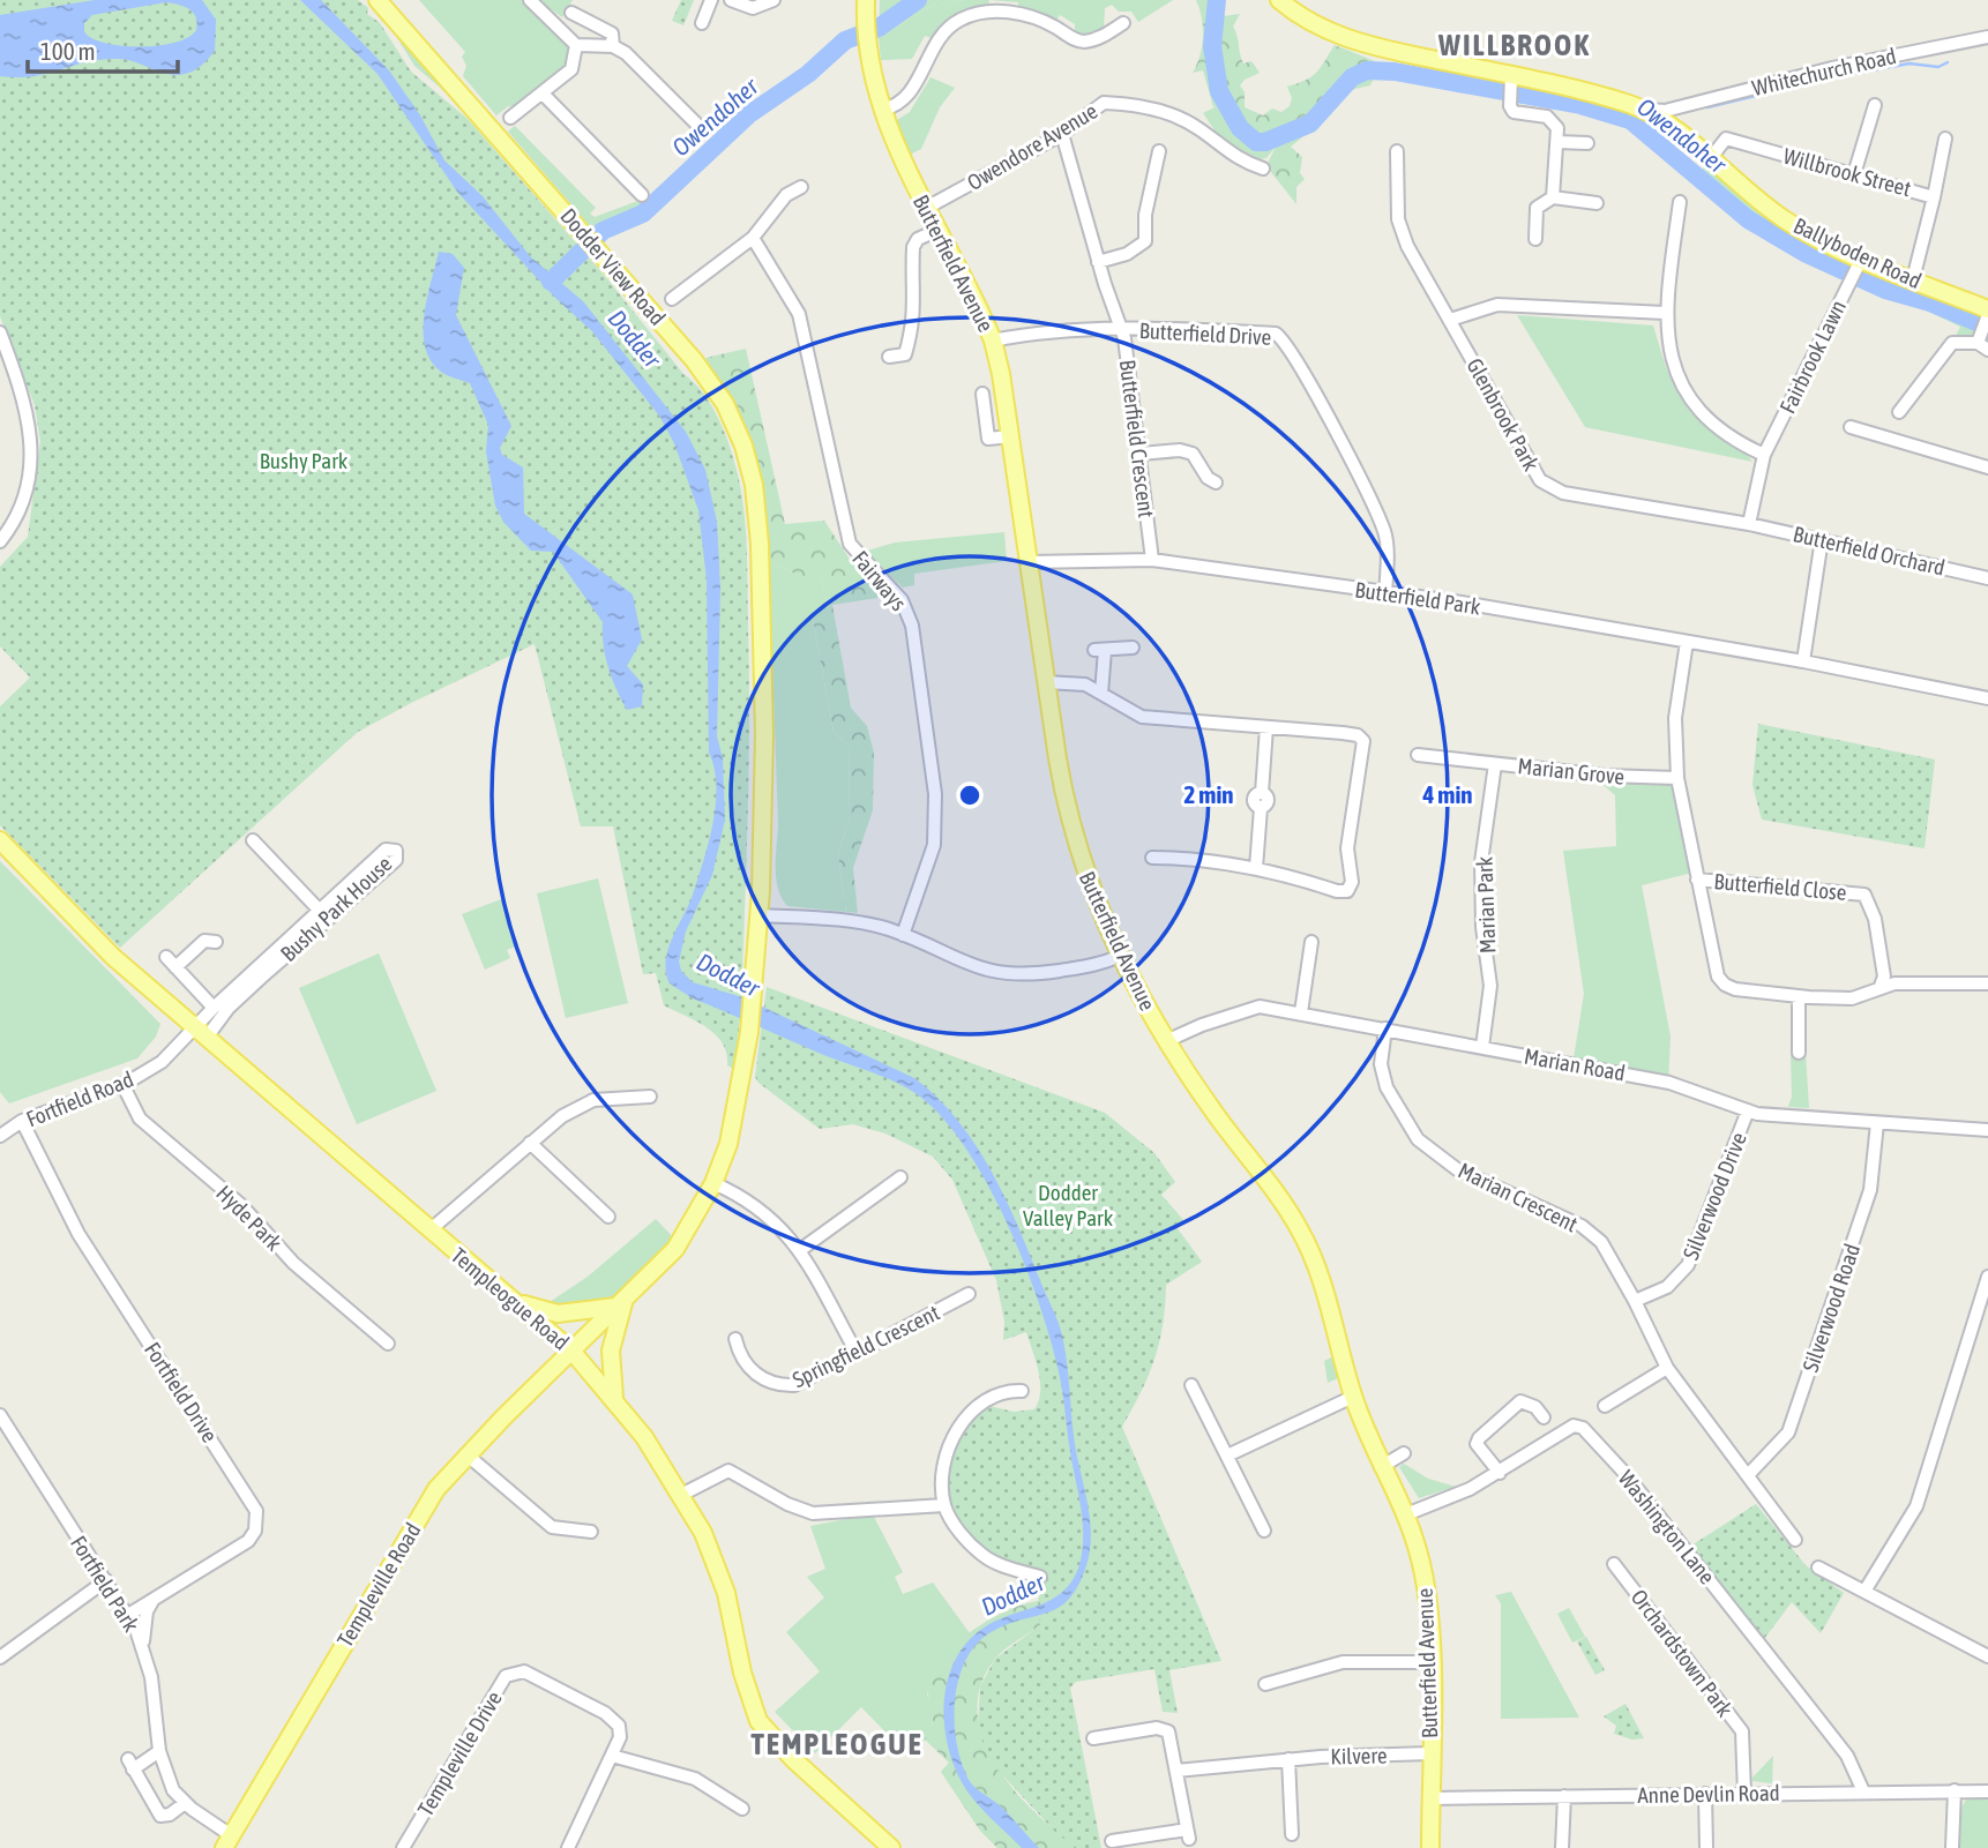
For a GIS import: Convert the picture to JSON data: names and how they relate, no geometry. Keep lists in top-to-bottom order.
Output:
{
  "streets": {
    "main road": [
      "Ballyboden Road",
      "Butterfield Avenue",
      "Dodder View Road",
      "Templeogue Road",
      "Templeville Road"
    ],
    "street": [
      "Whitechurch Road",
      "Owendore Avenue",
      "Willbrook Street",
      "Butterfield Drive",
      "Fairbrook Lawn",
      "Glenbrook Park",
      "Butterfield Crescent",
      "Butterfield Orchard",
      "Fairways",
      "Butterfield Park",
      "Marian Grove",
      "Butterfield Close",
      "Marian Park",
      "Bushy Park House",
      "Marian Road",
      "Fortfield Road",
      "Silverwood Drive",
      "Marian Crescent",
      "Hyde Park",
      "Silverwood Road",
      "Springfield Crescent",
      "Fortfield Drive",
      "Washington Lane",
      "Fortfield Park",
      "Orchardstown Park",
      "Templeville Drive",
      "Kilvere",
      "Anne Devlin Road"
    ]
  },
  "crossings": [
    ["Whitechurch Road", "Ballyboden Road"],
    ["Owendore Avenue", "Butterfield Crescent"],
    ["Willbrook Street", "Ballyboden Road"],
    ["Ballyboden Road", "Fairbrook Lawn"],
    ["Butterfield Avenue", "Butterfield Drive"],
    ["Butterfield Avenue", "Butterfield Park"],
    ["Butterfield Avenue", "Marian Road"],
    ["Butterfield Avenue", "Washington Lane"],
    ["Butterfield Avenue", "Kilvere"],
    ["Butterfield Avenue", "Anne Devlin Road"],
    ["Dodder View Road", "Templeville Road"],
    ["Butterfield Drive", "Butterfield Crescent"],
    ["Butterfield Drive", "Butterfield Park"],
    ["Fairbrook Lawn", "Glenbrook Park"],
    ["Fairbrook Lawn", "Butterfield Orchard"],
    ["Glenbrook Park", "Butterfield Orchard"],
    ["Butterfield Crescent", "Butterfield Park"],
    ["Butterfield Park", "Butterfield Close"],
    ["Marian Grove", "Butterfield Close"],
    ["Marian Grove", "Marian Park"],
    ["Marian Park", "Marian Road"],
    ["Bushy Park House", "Fortfield Road"],
    ["Bushy Park House", "Templeogue Road"],
    ["Marian Road", "Silverwood Drive"],
    ["Marian Road", "Marian Crescent"],
    ["Marian Road", "Silverwood Road"],
    ["Fortfield Road", "Hyde Park"],
    ["Fortfield Road", "Templeogue Road"],
    ["Fortfield Road", "Fortfield Drive"],
    ["Silverwood Drive", "Marian Crescent"],
    ["Marian Crescent", "Silverwood Road"],
    ["Templeogue Road", "Templeville Road"],
    ["Fortfield Drive", "Fortfield Park"],
    ["Washington Lane", "Anne Devlin Road"],
    ["Fortfield Park", "Templeville Road"],
    ["Orchardstown Park", "Anne Devlin Road"]
  ],
  "districts": ["WILLBROOK", "TEMPLEOGUE"],
  "water": ["Owendoher", "Dodder"],
  "parks": ["Bushy Park", "Dodder Valley Park"],
  "scale_bar": "100 m",
  "rings": ["2 min", "4 min"]
}
